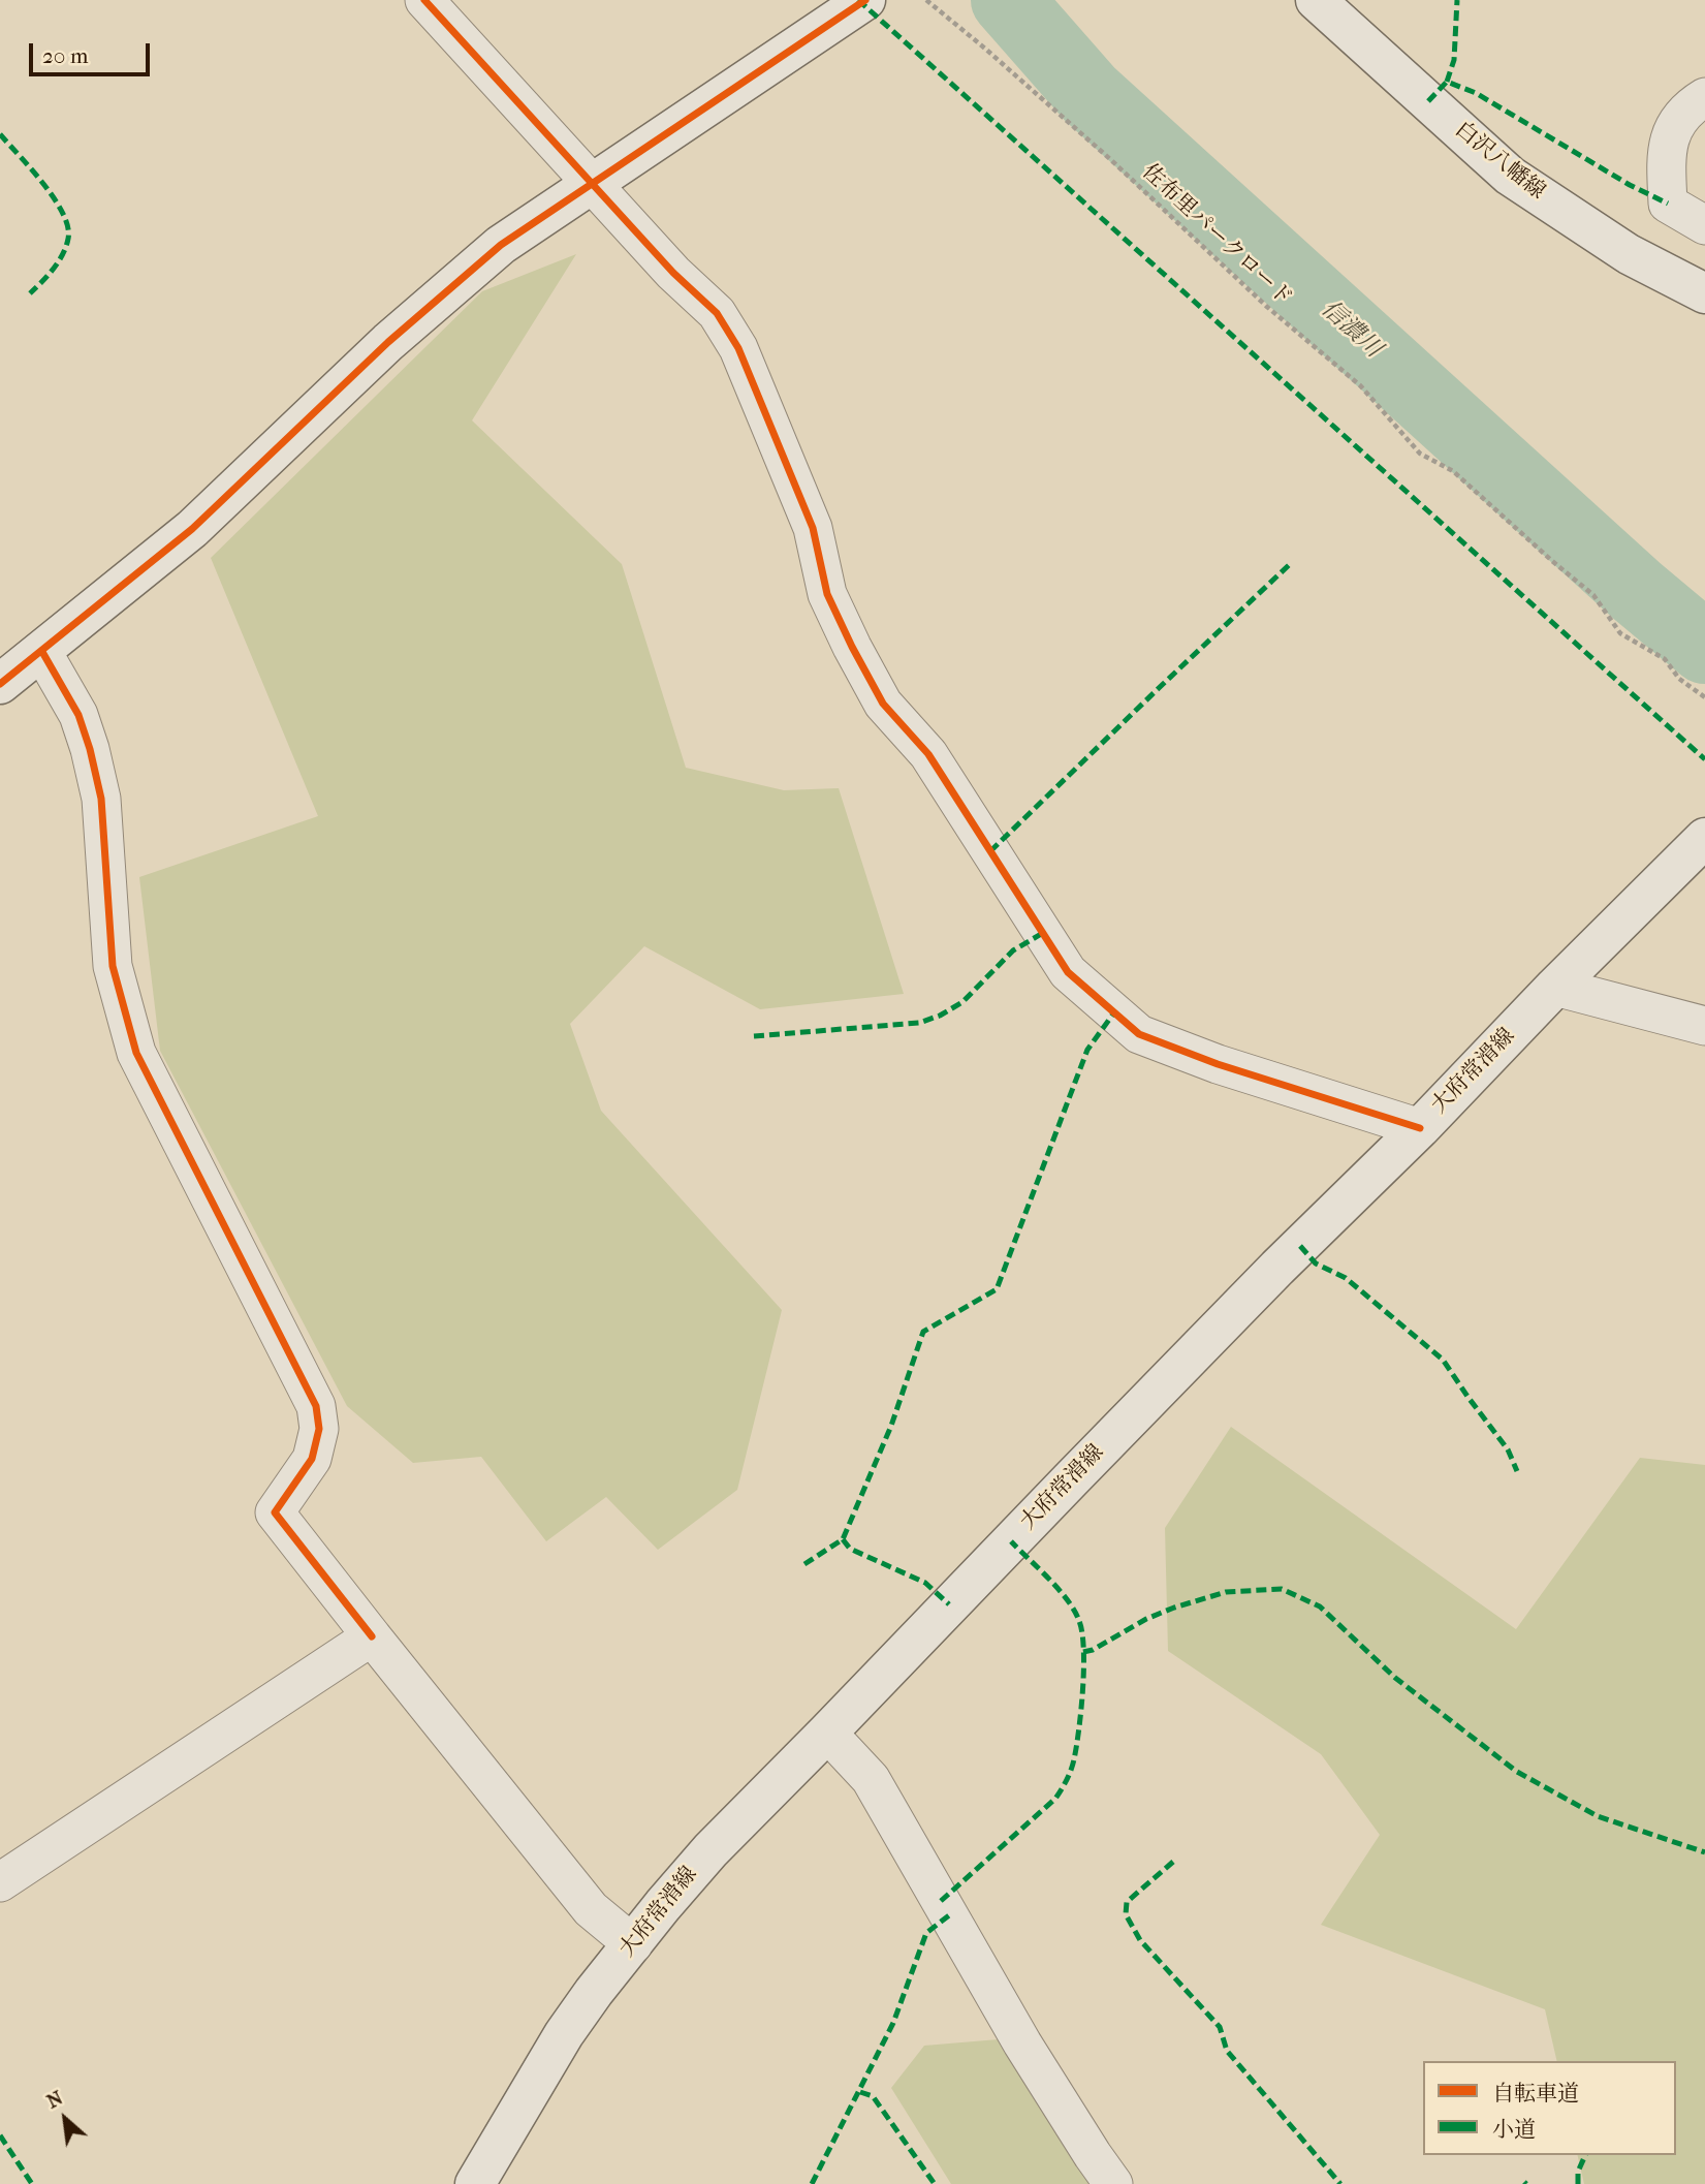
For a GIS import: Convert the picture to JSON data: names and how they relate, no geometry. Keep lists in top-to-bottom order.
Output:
{
  "streets": {
    "main road": ["白沢八幡線", "大府常滑線"],
    "path": ["佐布里パークロード"]
  },
  "water": ["信濃川"],
  "legend": ["自転車道", "小道"],
  "scale_bar": "20 m",
  "north": "top left"
}
